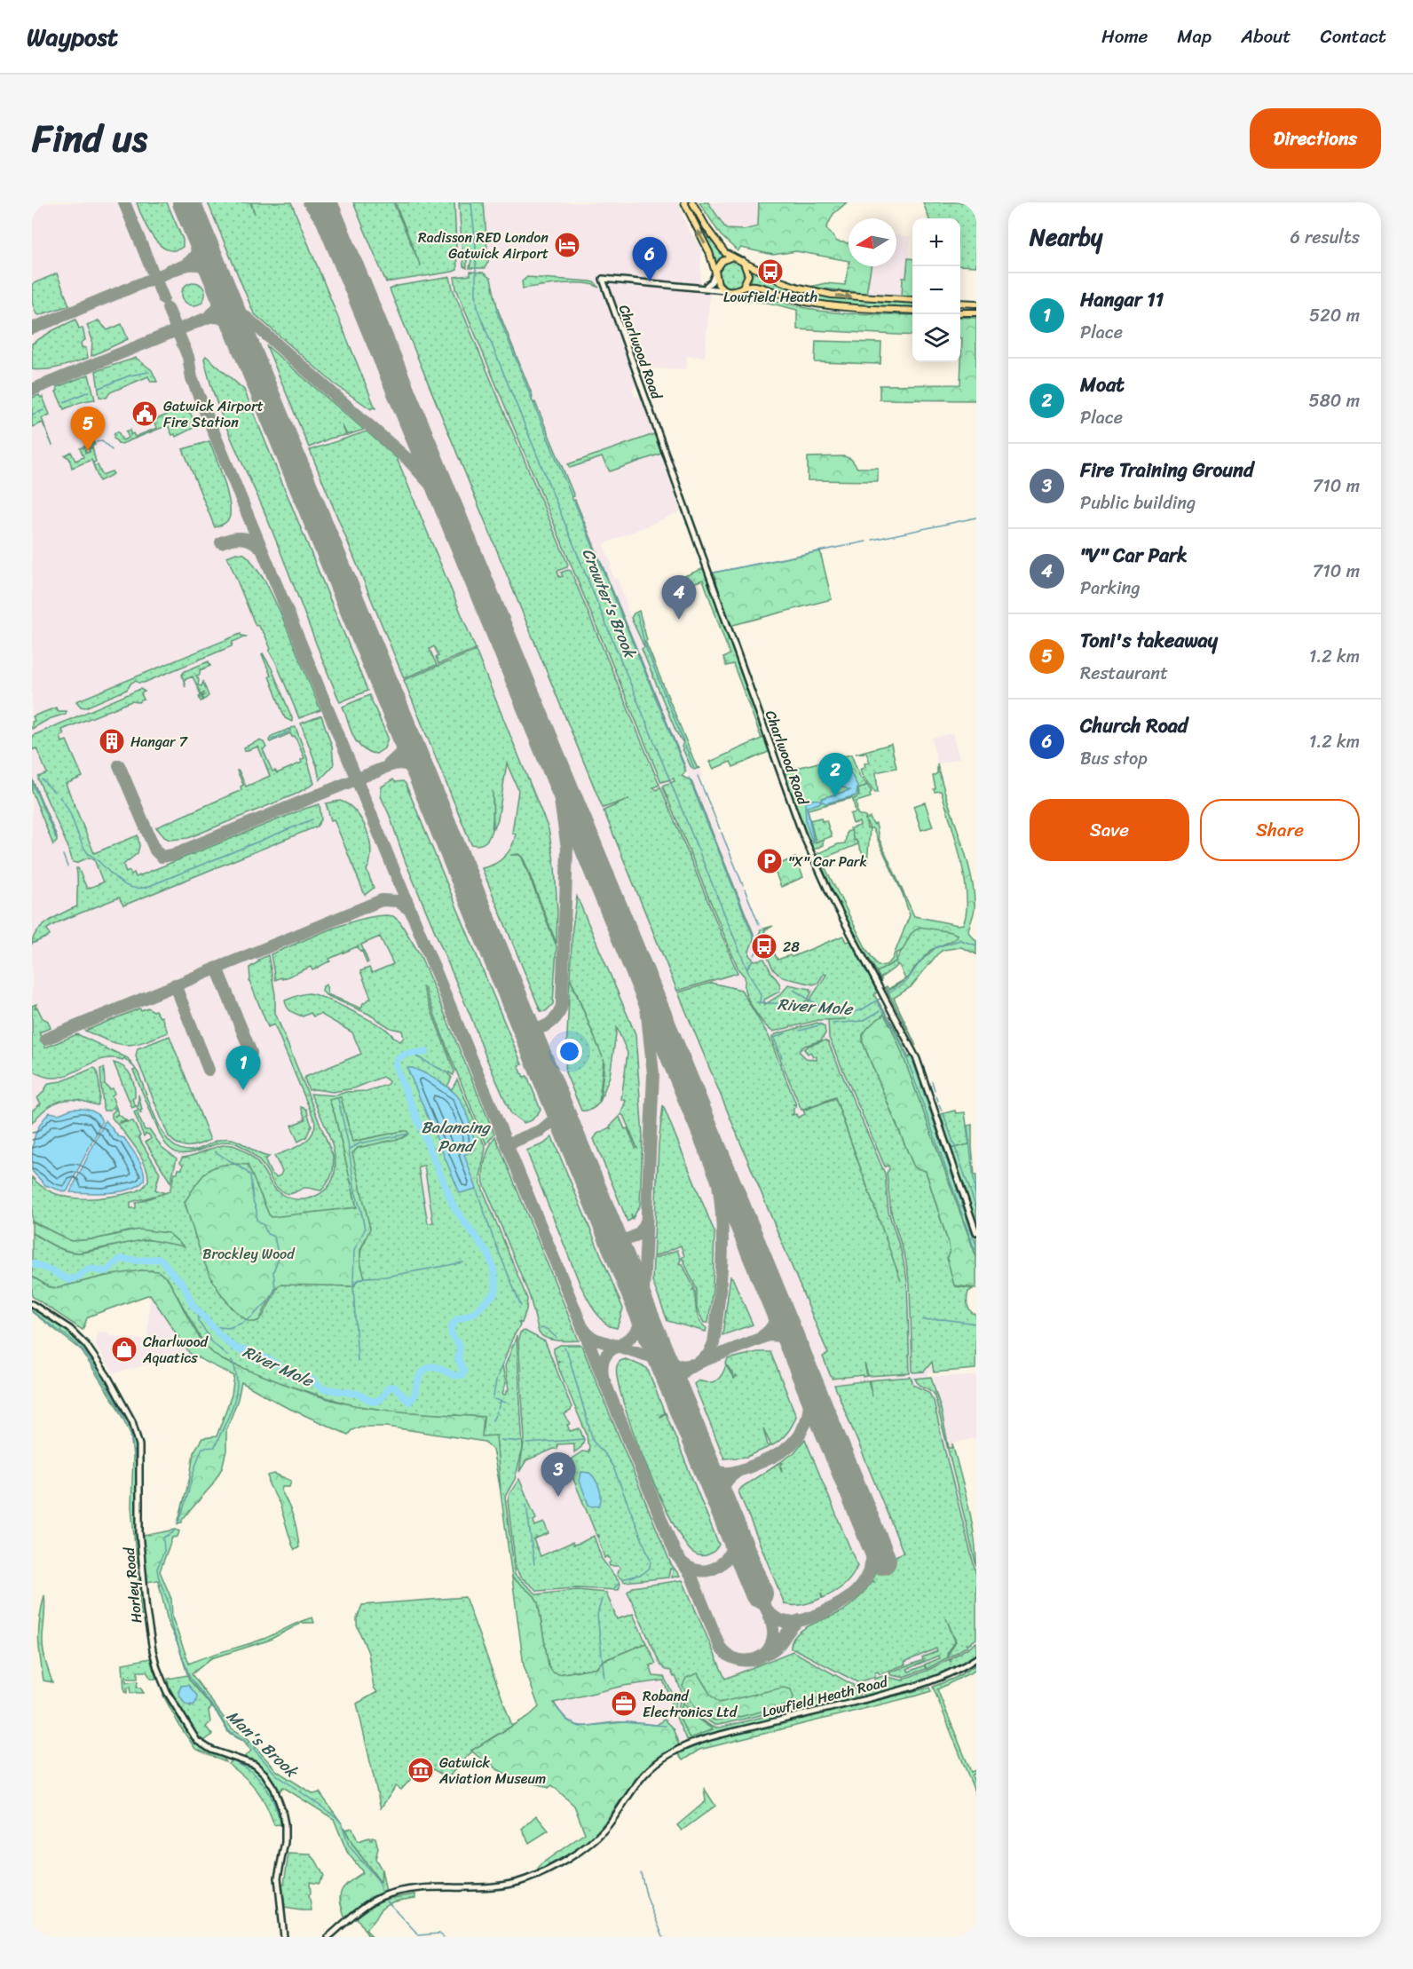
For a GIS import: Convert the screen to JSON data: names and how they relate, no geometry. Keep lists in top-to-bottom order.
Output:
{
  "streets": {
    "street": ["Charlwood Road", "Horley Road", "Lowfield Heath Road"]
  },
  "water": [
    "Crawter's Brook",
    "River Mole",
    "Balancing Pond",
    "Man's Brook"
  ],
  "parks": ["Brockley Wood"],
  "places": {
    "hotel": ["Radisson RED London Gatwick Airport"],
    "bus stop": ["Lowfield Heath", "28"],
    "public building": ["Gatwick Airport Fire Station"],
    "building": ["Hangar 7"],
    "parking": ["\"X\" Car Park"],
    "shop": ["Charlwood Aquatics"],
    "office": ["Roband Electronics Ltd"],
    "museum": ["Gatwick Aviation Museum"]
  },
  "north": "left",
  "page": {
    "header": "Waypost",
    "nav": [
      "Home",
      "Map",
      "About",
      "Contact"
    ],
    "title": "Find us",
    "buttons": [
      "Directions",
      ["Save", "Share"]
    ],
    "heading": ["Nearby", "6 results"],
    "map_buttons": ["+", "−"],
    "pins": [
      "6",
      "5",
      "4",
      "2",
      "1",
      "3"
    ],
    "list": [
      {
        "mark": "1",
        "name": "Hangar 11",
        "note": "Place",
        "value": "520 m"
      },
      {
        "mark": "2",
        "name": "Moat",
        "note": "Place",
        "value": "580 m"
      },
      {
        "mark": "3",
        "name": "Fire Training Ground",
        "note": "Public building",
        "value": "710 m"
      },
      {
        "mark": "4",
        "name": "\"V\" Car Park",
        "note": "Parking",
        "value": "710 m"
      },
      {
        "mark": "5",
        "name": "Toni's takeaway",
        "note": "Restaurant",
        "value": "1.2 km"
      },
      {
        "mark": "6",
        "name": "Church Road",
        "note": "Bus stop",
        "value": "1.2 km"
      }
    ]
  }
}
